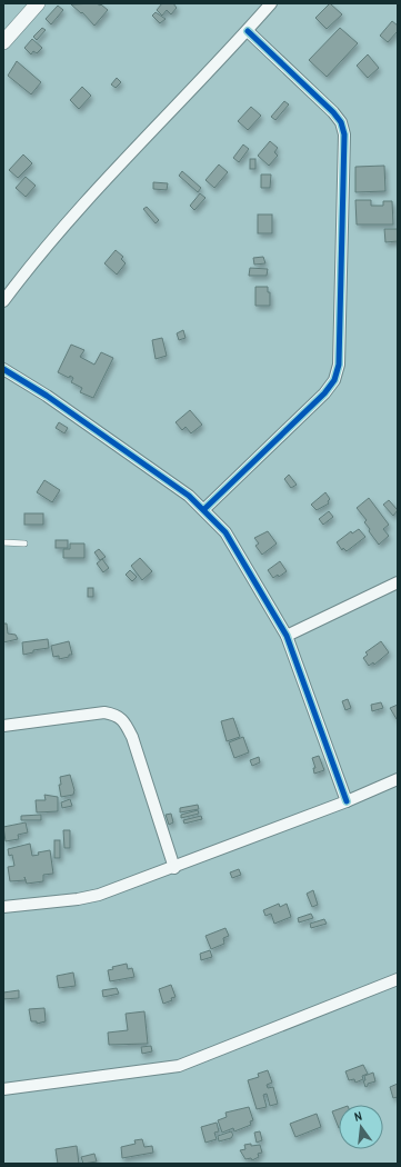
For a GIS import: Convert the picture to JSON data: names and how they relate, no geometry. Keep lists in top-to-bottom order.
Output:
{
  "north": "top"
}
